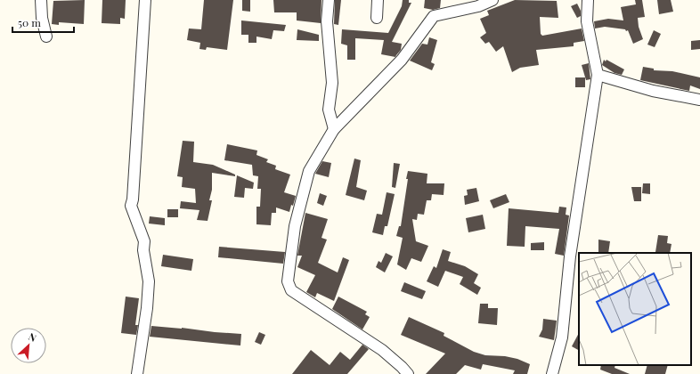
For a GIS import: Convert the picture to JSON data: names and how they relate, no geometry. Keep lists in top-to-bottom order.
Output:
{
  "scale_bar": "50 m",
  "north": "top right"
}
